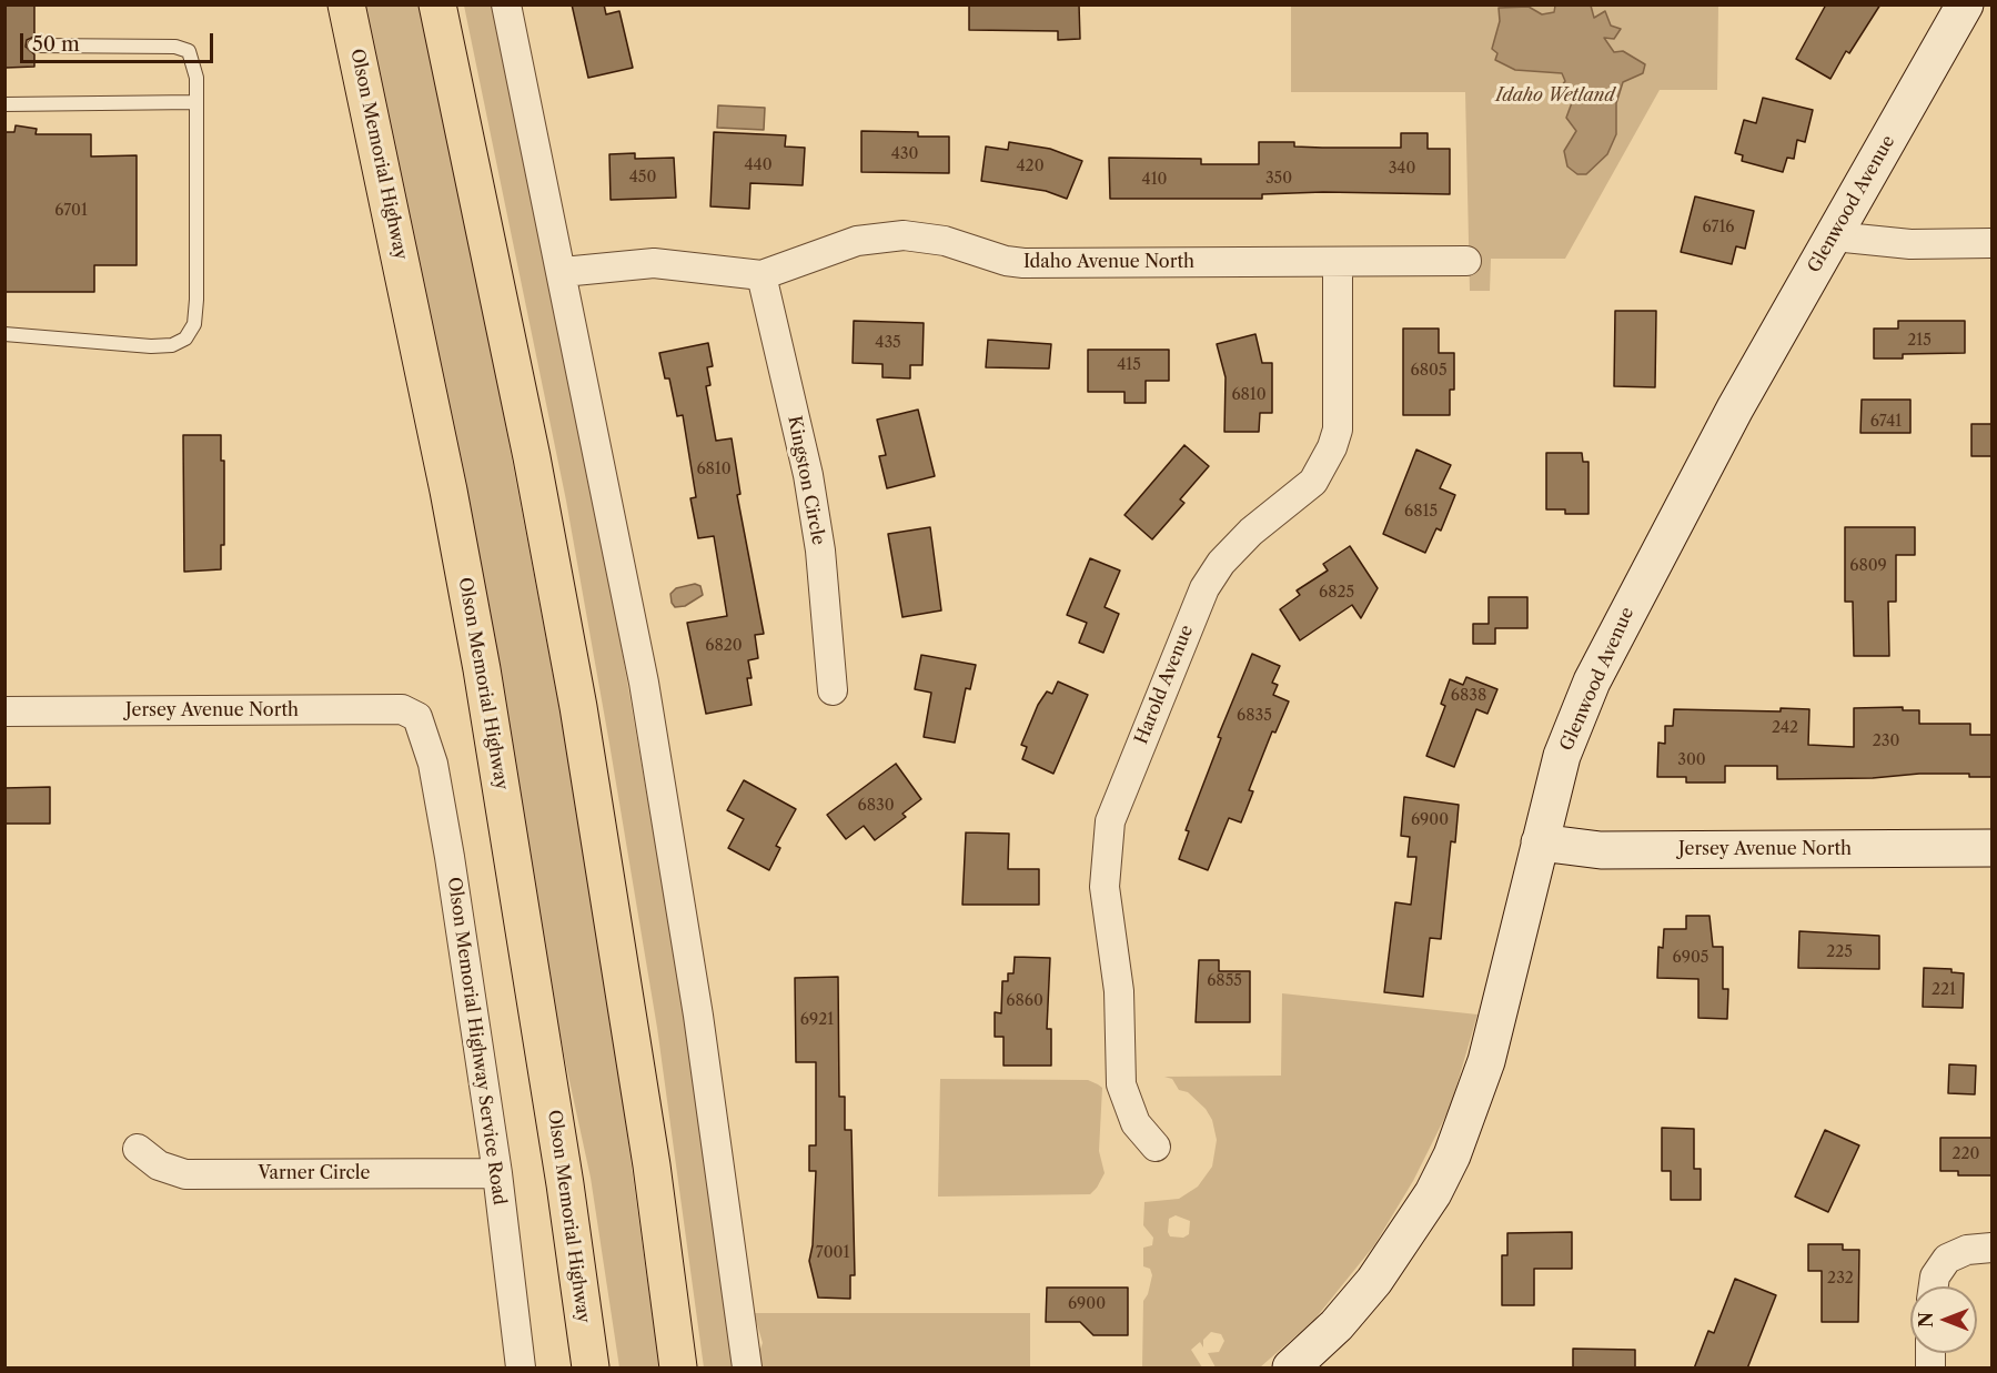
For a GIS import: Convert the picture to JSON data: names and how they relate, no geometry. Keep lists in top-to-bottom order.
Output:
{
  "streets": {
    "highway": ["Olson Memorial Highway"],
    "street": [
      "Glenwood Avenue",
      "Idaho Avenue North",
      "Kingston Circle",
      "Harold Avenue",
      "Jersey Avenue North",
      "Olson Memorial Highway Service Road",
      "Varner Circle"
    ]
  },
  "crossings": [
    ["Glenwood Avenue", "Jersey Avenue North"],
    ["Idaho Avenue North", "Kingston Circle"],
    ["Idaho Avenue North", "Harold Avenue"],
    ["Jersey Avenue North", "Olson Memorial Highway Service Road"],
    ["Olson Memorial Highway Service Road", "Varner Circle"]
  ],
  "parks": ["Idaho Wetland"],
  "house_numbers": [
    "430",
    "440",
    "420",
    "340",
    "450",
    "350",
    "410",
    "6701",
    "6716",
    "215",
    "435",
    "415",
    "6805",
    "6810",
    "6741",
    "6810",
    "6815",
    "6809",
    "6825",
    "6820",
    "6838",
    "6835",
    "242",
    "230",
    "300",
    "6830",
    "6900",
    "225",
    "6905",
    "6855",
    "221",
    "6860",
    "6921",
    "220",
    "7001",
    "232",
    "6900"
  ],
  "scale_bar": "50 m",
  "north": "left"
}
